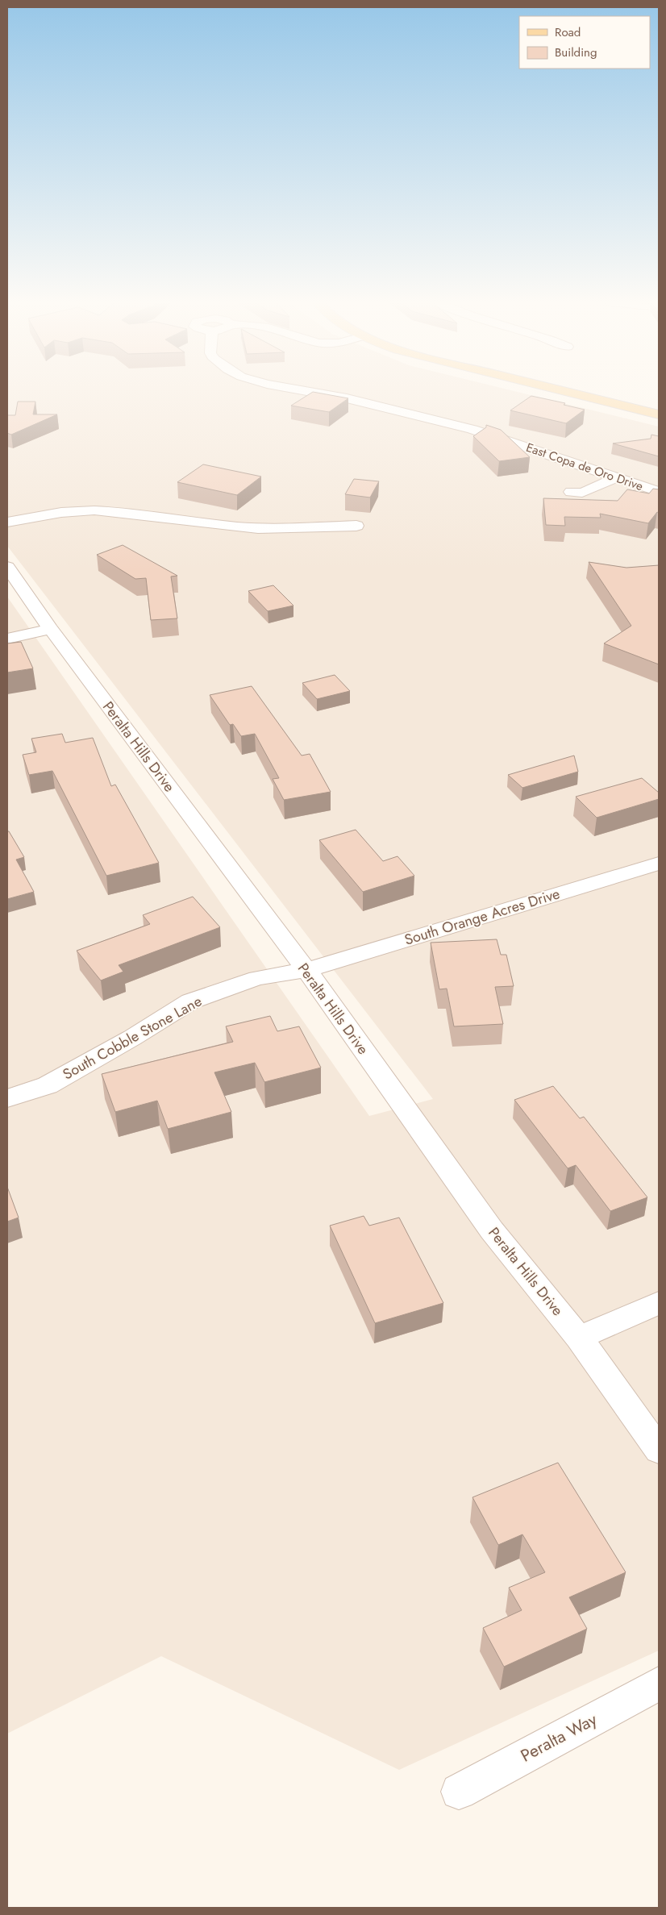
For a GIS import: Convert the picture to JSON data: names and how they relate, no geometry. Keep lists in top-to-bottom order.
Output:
{
  "streets": {
    "street": [
      "East Copa de Oro Drive",
      "Peralta Hills Drive",
      "South Orange Acres Drive",
      "South Cobble Stone Lane",
      "Peralta Way"
    ]
  },
  "crossings": [
    ["Peralta Hills Drive", "South Orange Acres Drive"],
    ["Peralta Hills Drive", "South Cobble Stone Lane"],
    ["South Orange Acres Drive", "South Cobble Stone Lane"]
  ],
  "legend": ["Road", "Building"]
}
